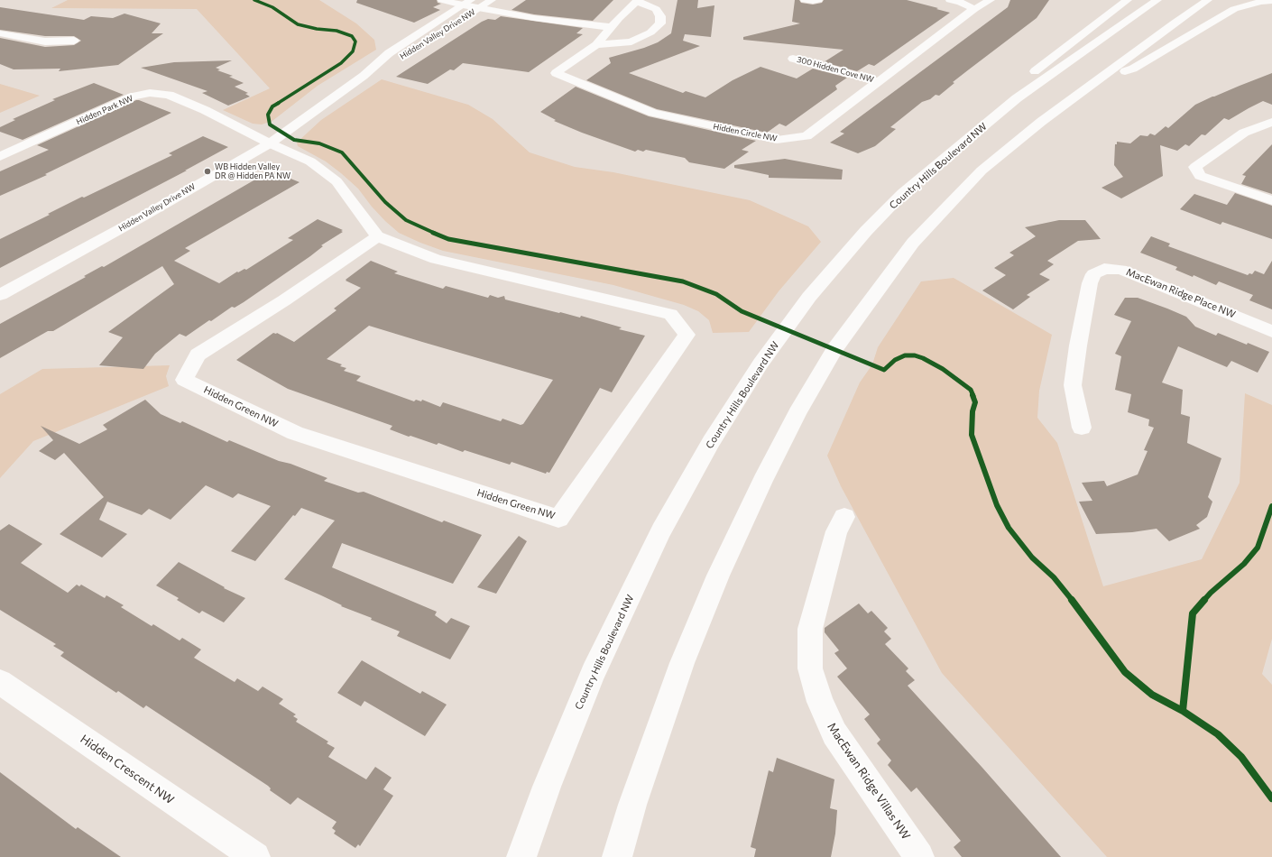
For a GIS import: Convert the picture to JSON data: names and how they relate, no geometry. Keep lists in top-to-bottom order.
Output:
{
  "streets": {
    "street": [
      "Hidden Valley Drive NW",
      "300 Hidden Cove NW",
      "Hidden Park NW",
      "Hidden Circle NW",
      "Country Hills Boulevard NW",
      "MacEwan Ridge Place NW",
      "Hidden Green NW",
      "Hidden Crescent NW",
      "MacEwan Ridge Villas NW"
    ]
  },
  "crossings": [
    ["Hidden Valley Drive NW", "Hidden Park NW"],
    ["300 Hidden Cove NW", "Hidden Circle NW"]
  ],
  "places": ["WB Hidden Valley DR @ Hidden PA NW"]
}
